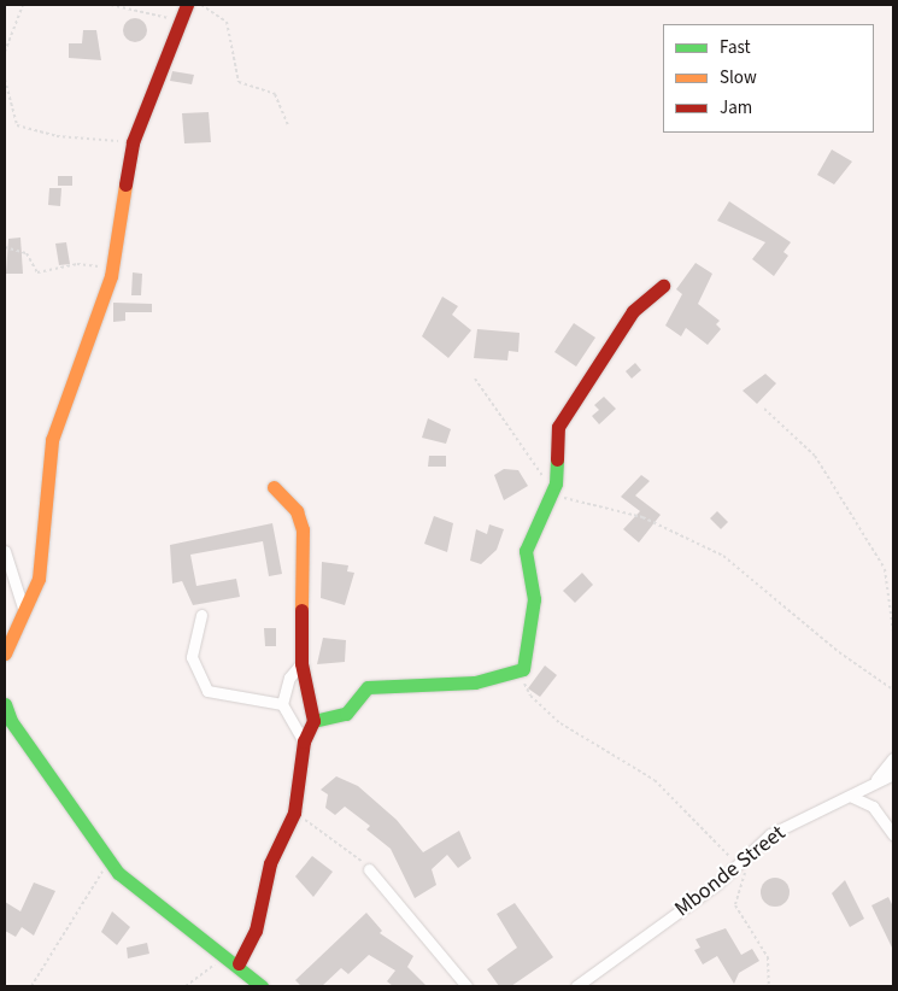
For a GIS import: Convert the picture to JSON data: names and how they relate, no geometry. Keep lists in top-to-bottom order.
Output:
{
  "streets": {
    "street": ["Mbonde Street"]
  },
  "legend": ["Fast", "Slow", "Jam"]
}
